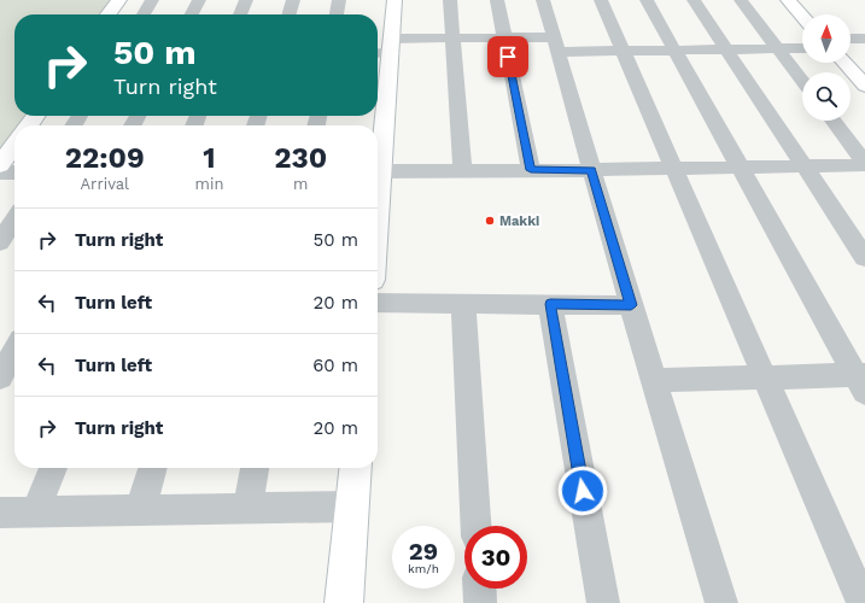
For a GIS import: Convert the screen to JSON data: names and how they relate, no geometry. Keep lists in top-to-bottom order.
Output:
{
  "places": ["Makki"],
  "north": "top",
  "page": {
    "turn": ["50 m", "Turn right"],
    "eta": [
      "22:09",
      "Arrival",
      "1",
      "min",
      "230",
      "m"
    ],
    "list": [
      {
        "name": "Turn right",
        "value": "50 m"
      },
      {
        "name": "Turn left",
        "value": "20 m"
      },
      {
        "name": "Turn left",
        "value": "60 m"
      },
      {
        "name": "Turn right",
        "value": "20 m"
      }
    ],
    "speed": "29 km/h",
    "limit": "30"
  }
}
